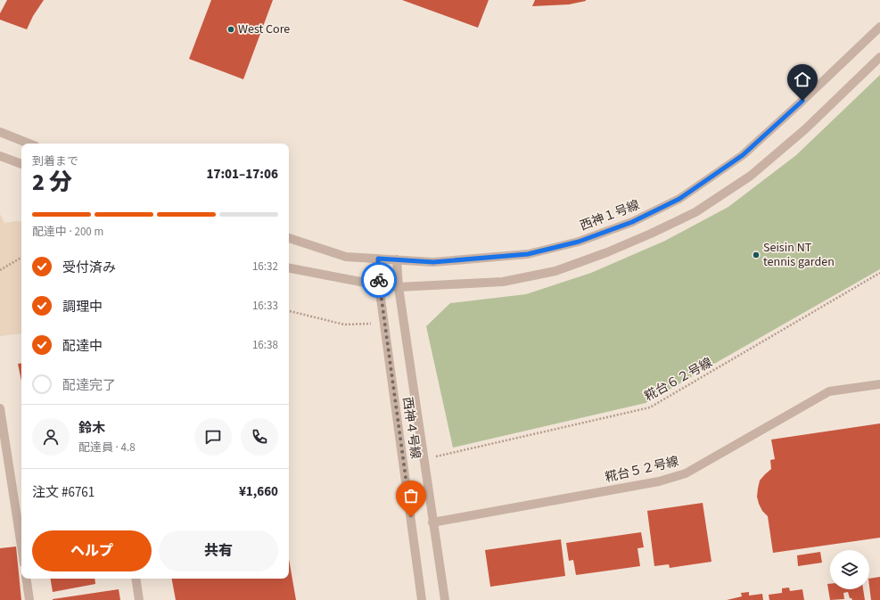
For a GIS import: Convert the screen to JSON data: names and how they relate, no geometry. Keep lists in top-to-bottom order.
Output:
{
  "streets": {
    "street": ["西神１号線", "西神４号線", "糀台５２号線"],
    "path": ["糀台６２号線"]
  },
  "crossings": [
    ["西神１号線", "西神４号線"],
    ["糀台６２号線", "西神４号線"],
    ["西神４号線", "糀台５２号線"]
  ],
  "places": ["West Core", "Seisin NT tennis garden"],
  "page": {
    "heading": ["2 分", "到着まで", "17:01–17:06"],
    "panel": [
      "鈴木",
      "配達員 · 4.8",
      "注文 #6761",
      "¥1,660"
    ],
    "bar": "配達中 · 200 m",
    "list": [
      ["受付済み", "16:32"],
      ["調理中", "16:33"],
      ["配達中", "16:38"],
      "配達完了"
    ],
    "buttons": ["ヘルプ", "共有"]
  }
}
